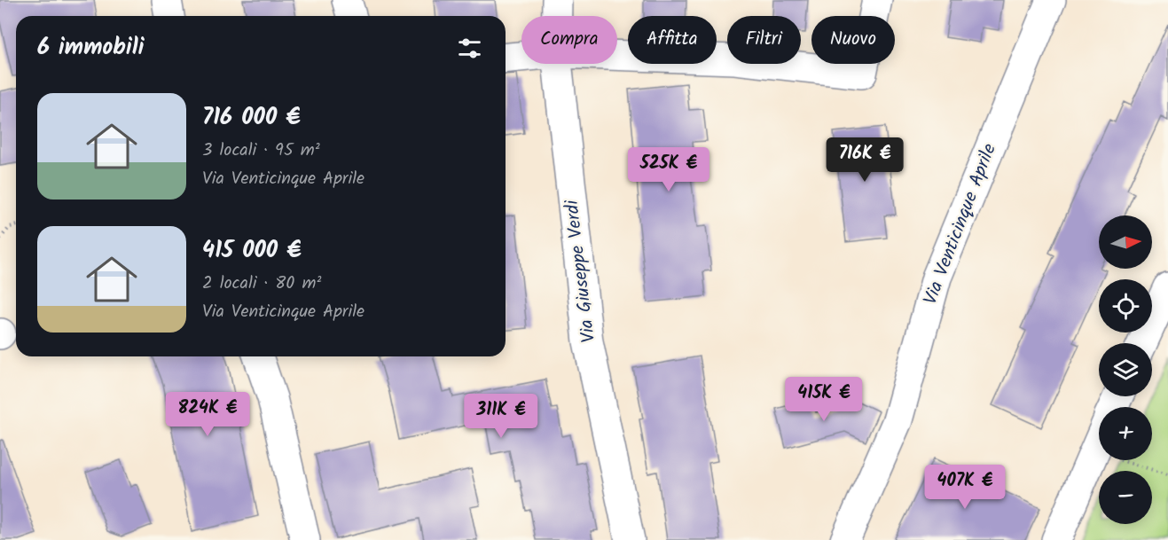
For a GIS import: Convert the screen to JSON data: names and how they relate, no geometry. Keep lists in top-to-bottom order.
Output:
{
  "streets": {
    "street": ["Via Venticinque Aprile", "Via Giuseppe Verdi"]
  },
  "north": "right",
  "page": {
    "chip": [
      "Compra",
      "Affitta",
      "Filtri",
      "Nuovo"
    ],
    "heading": "6 immobili",
    "list": [
      {
        "name": "716 000 €",
        "note": "3 locali · 95 m² · Via Venticinque Aprile"
      },
      {
        "name": "415 000 €",
        "note": "2 locali · 80 m² · Via Venticinque Aprile"
      }
    ],
    "price": [
      "716K €",
      "525K €",
      "415K €",
      "824K €",
      "311K €",
      "407K €"
    ],
    "map_buttons": ["+", "−"]
  }
}
